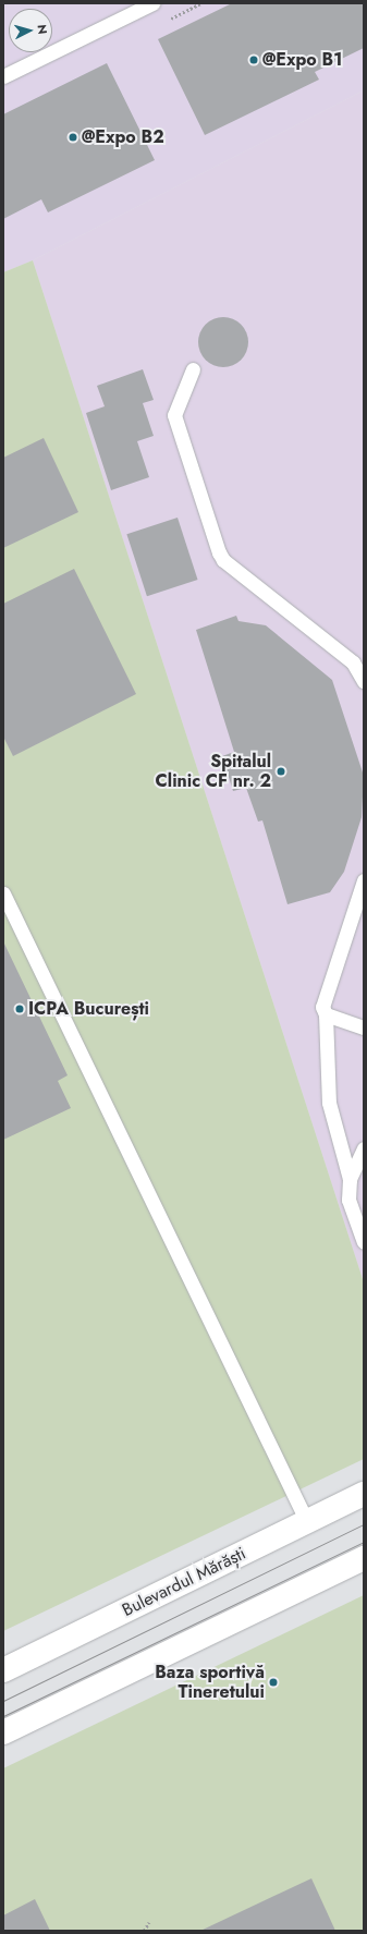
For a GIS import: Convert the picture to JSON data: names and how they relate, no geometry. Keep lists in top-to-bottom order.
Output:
{
  "streets": {
    "main road": ["Bulevardul Mărăști"]
  },
  "places": [
    "@Expo B1",
    "@Expo B2",
    "Spitalul Clinic CF nr. 2",
    "ICPA București",
    "Baza sportivă Tineretului"
  ],
  "north": "right"
}
